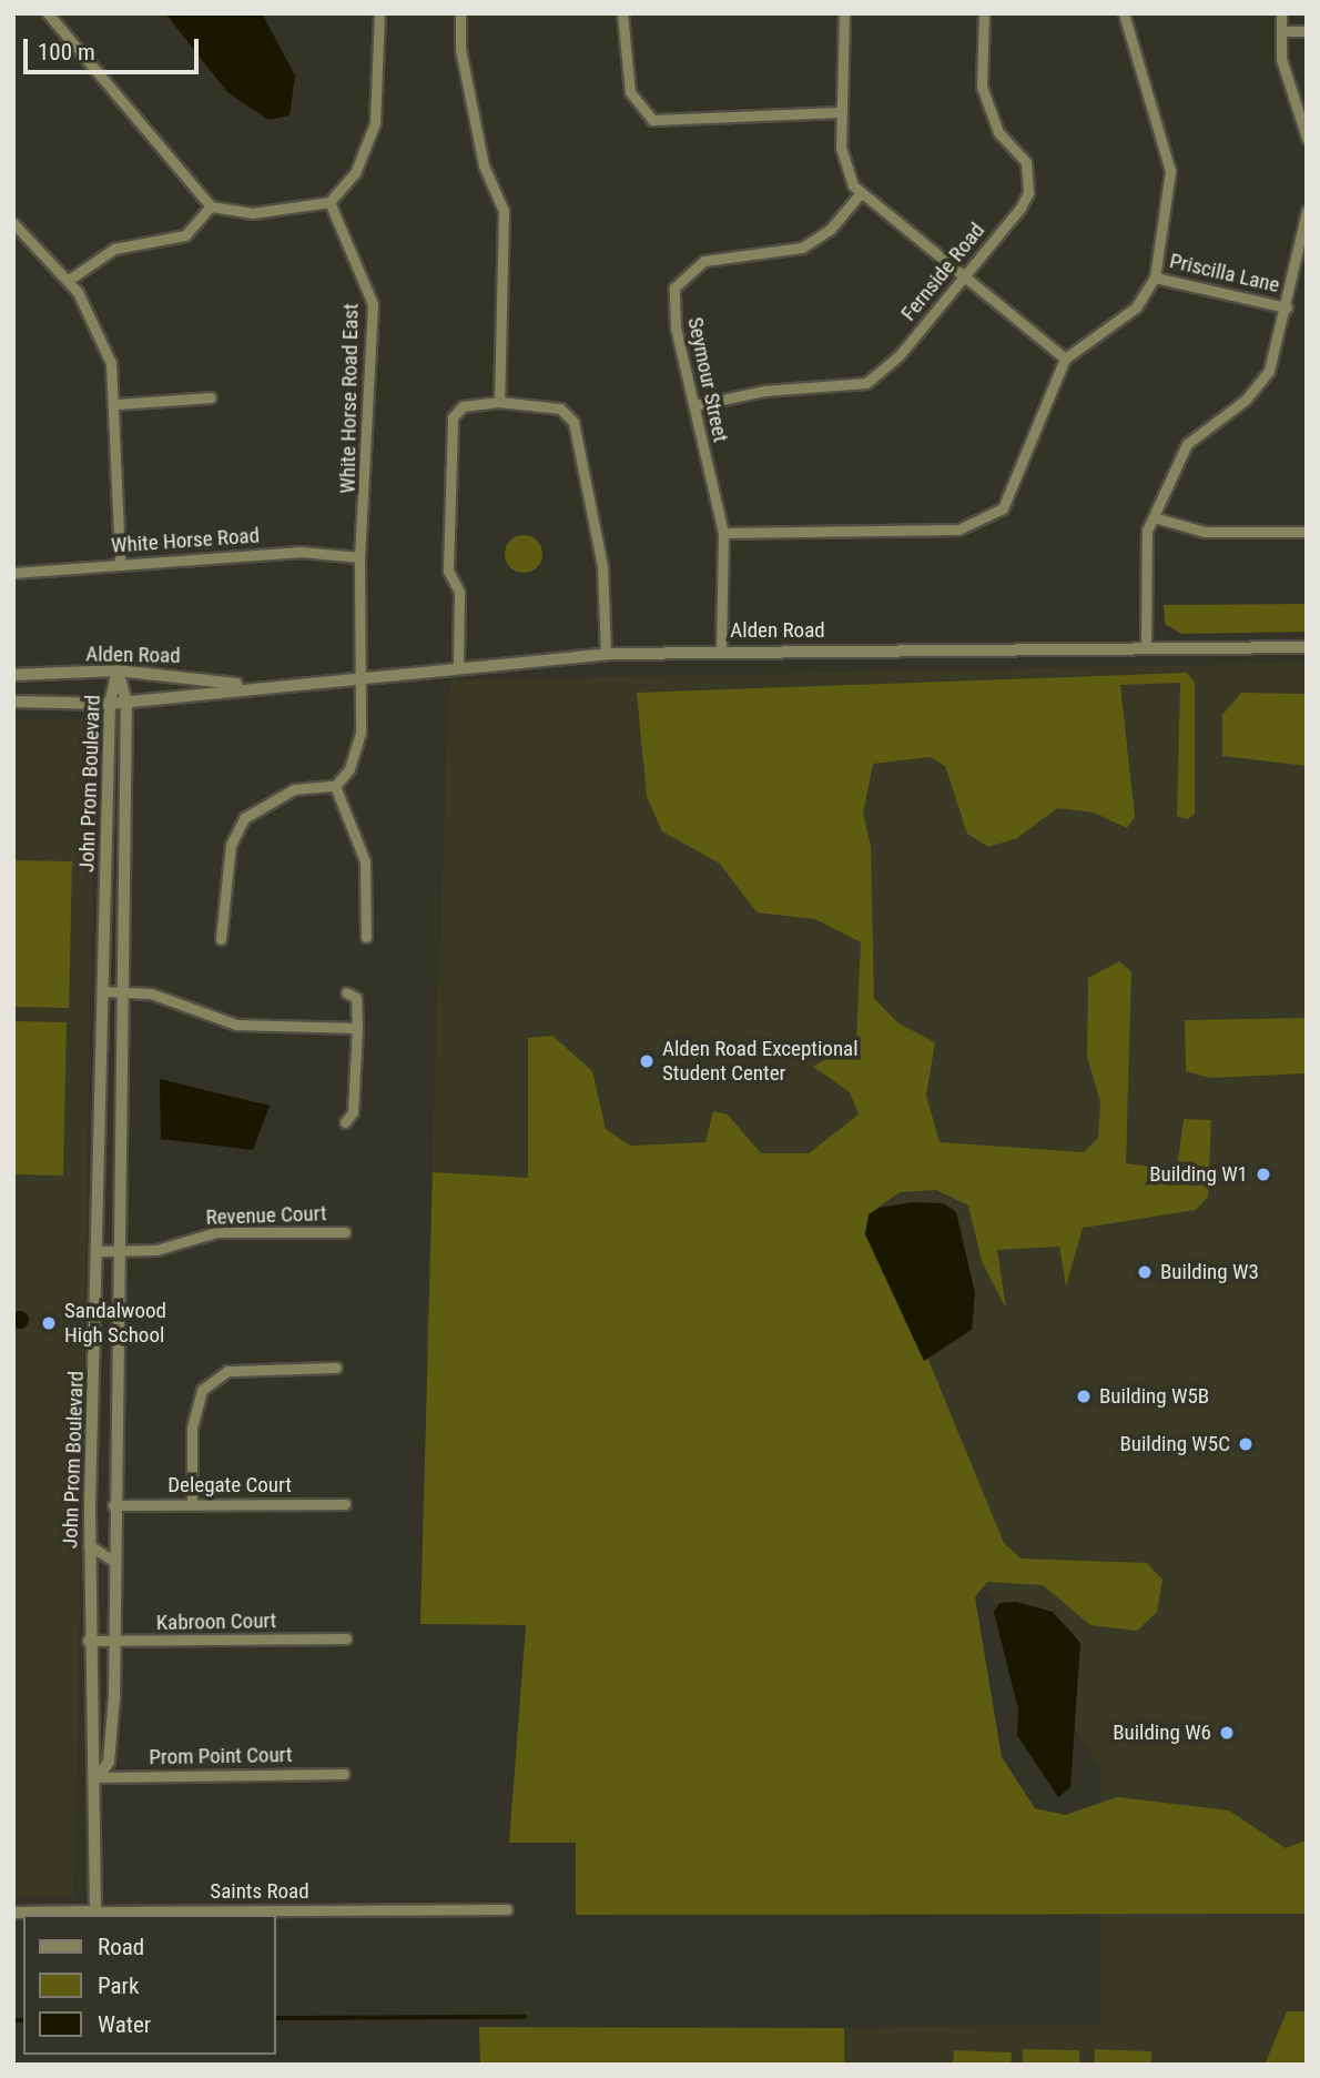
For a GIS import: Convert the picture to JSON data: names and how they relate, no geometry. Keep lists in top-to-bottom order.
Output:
{
  "streets": {
    "street": [
      "Fernside Road",
      "Priscilla Lane",
      "Seymour Street",
      "White Horse Road East",
      "White Horse Road",
      "Alden Road",
      "John Prom Boulevard",
      "Revenue Court",
      "Delegate Court",
      "Kabroon Court",
      "Prom Point Court",
      "Saints Road"
    ]
  },
  "crossings": [
    ["Fernside Road", "Seymour Street"],
    ["Seymour Street", "Alden Road"],
    ["White Horse Road East", "White Horse Road"],
    ["White Horse Road East", "Alden Road"],
    ["Alden Road", "John Prom Boulevard"],
    ["John Prom Boulevard", "Revenue Court"],
    ["John Prom Boulevard", "Delegate Court"],
    ["John Prom Boulevard", "Kabroon Court"],
    ["John Prom Boulevard", "Prom Point Court"],
    ["John Prom Boulevard", "Saints Road"]
  ],
  "places": [
    "Alden Road Exceptional Student Center",
    "Building W1",
    "Building W3",
    "Sandalwood High School",
    "Building W5B",
    "Building W5C",
    "Building W6"
  ],
  "legend": ["Road", "Park", "Water"],
  "scale_bar": "100 m"
}
